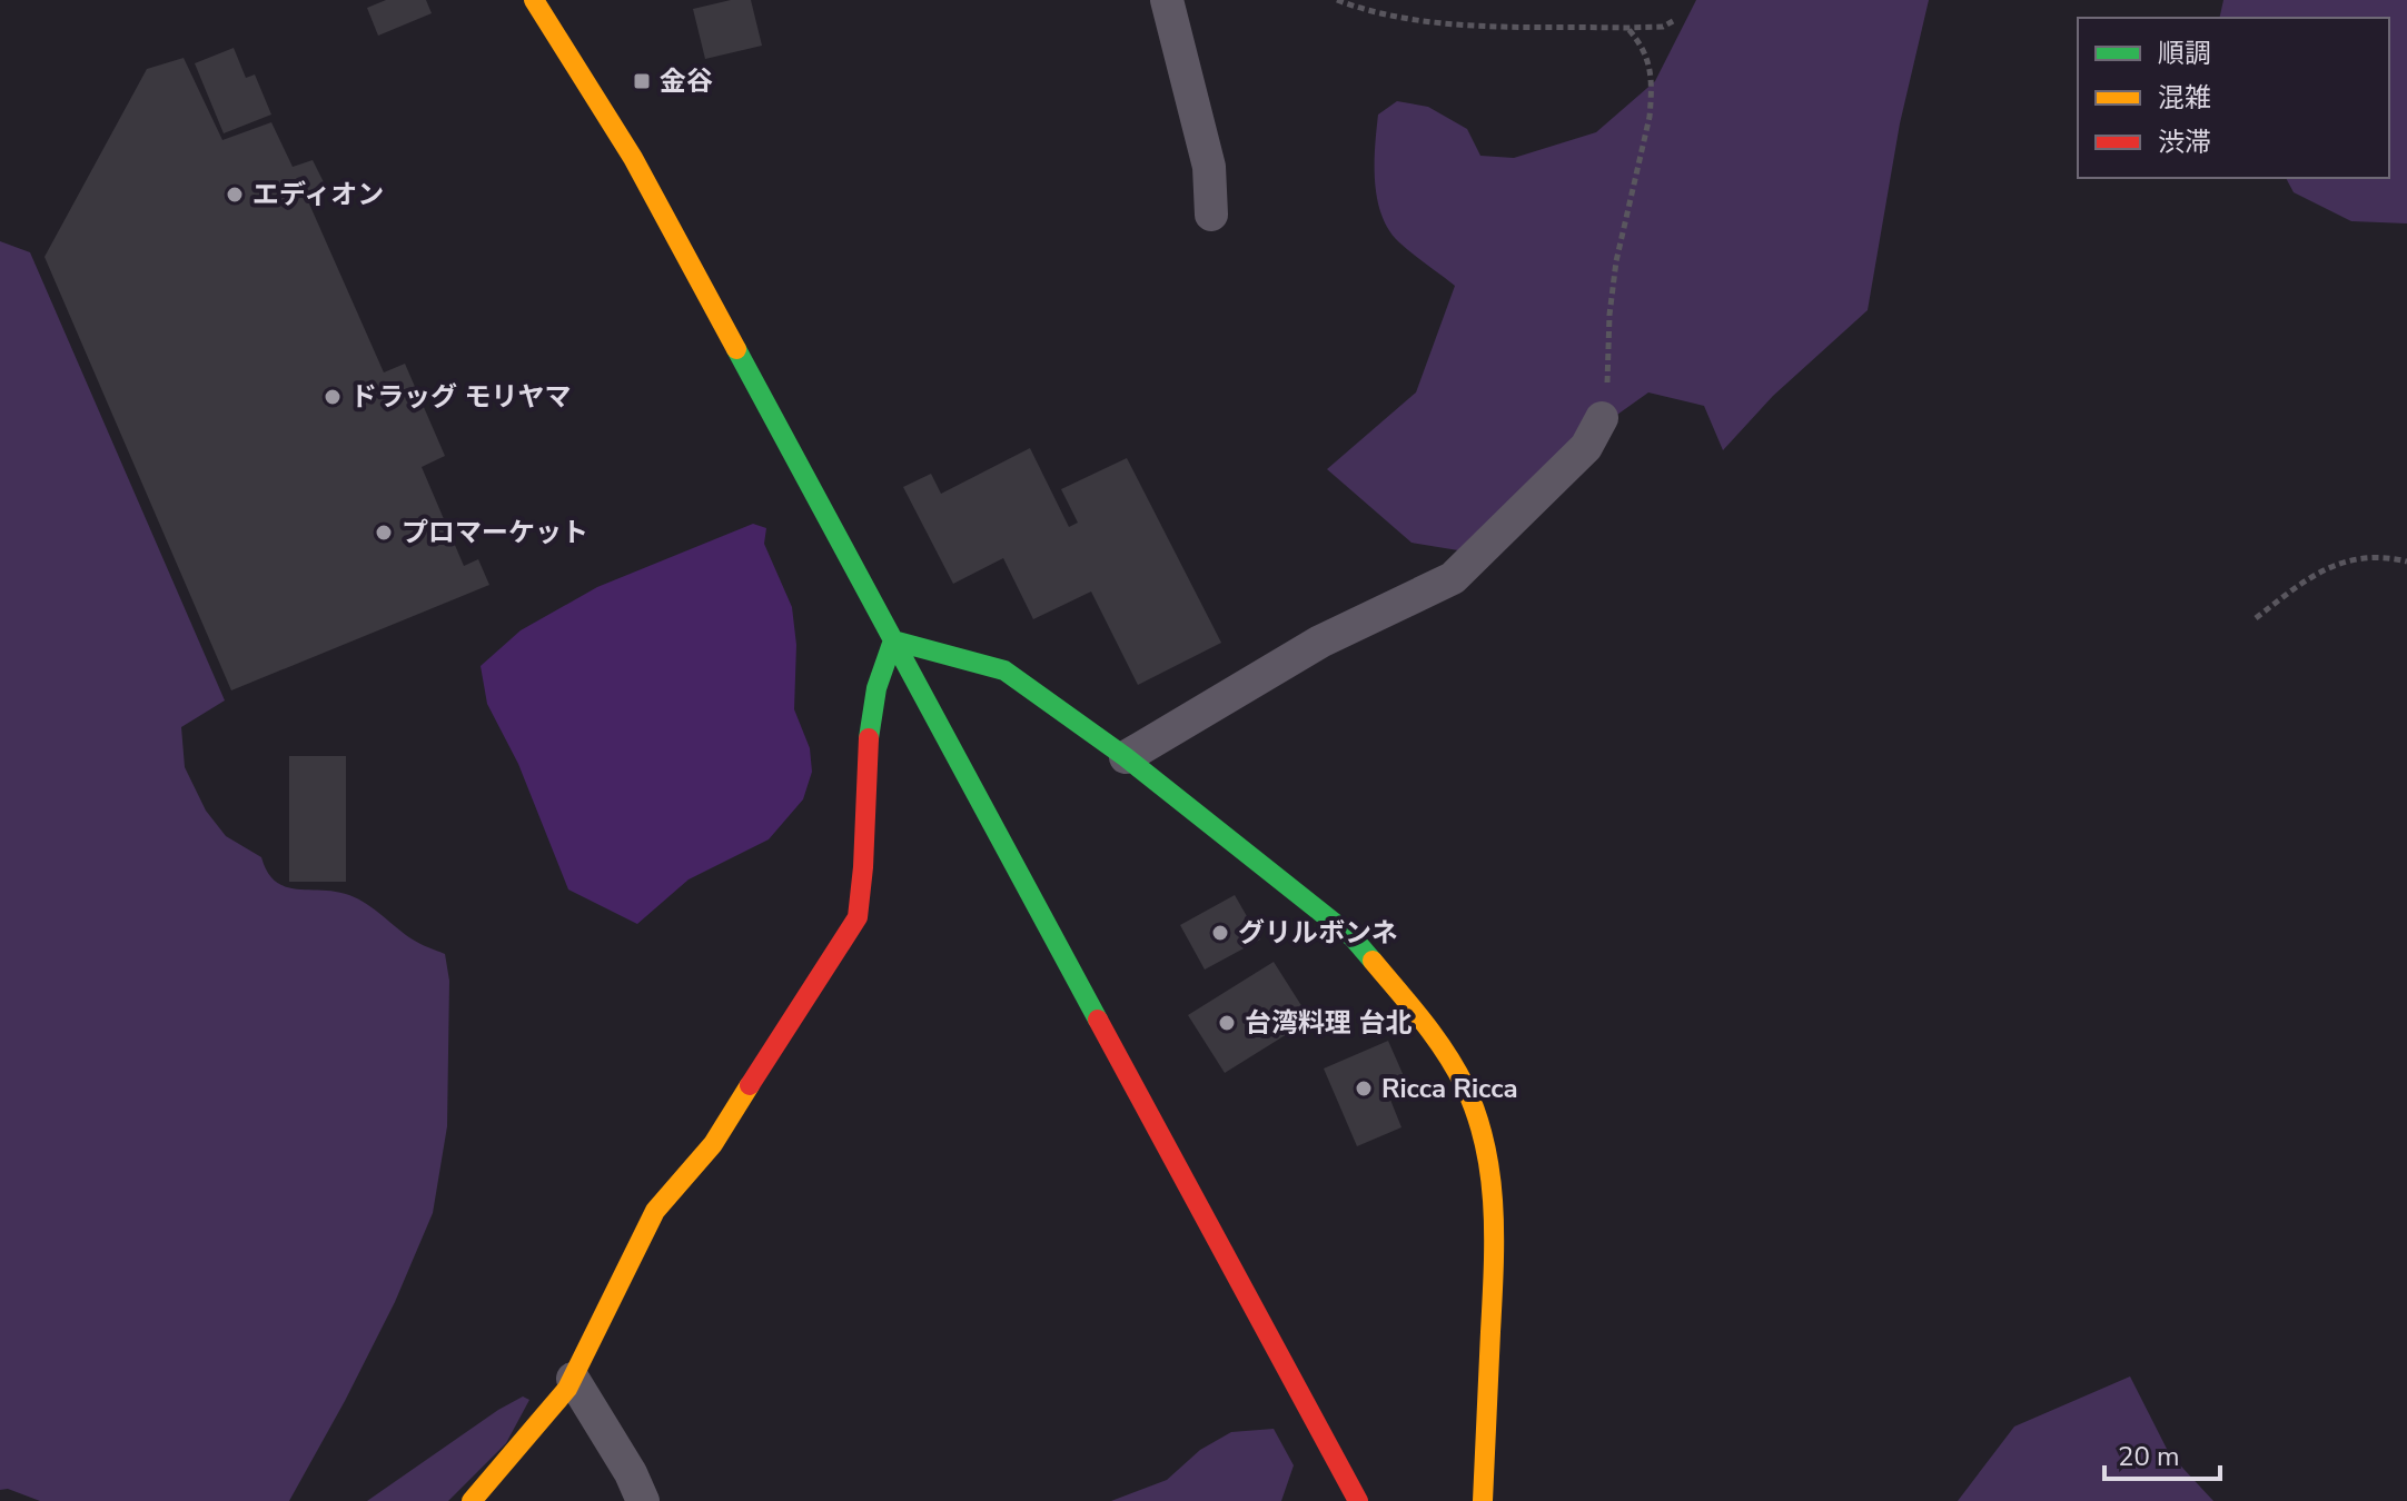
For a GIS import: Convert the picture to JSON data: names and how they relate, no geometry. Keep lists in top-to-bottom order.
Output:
{
  "places": {
    "transit": ["金谷"],
    "other": [
      "エディオン",
      "ドラッグ モリヤマ",
      "プロマーケット",
      "グリルボンネ",
      "台湾料理 台北",
      "Ricca Ricca"
    ]
  },
  "legend": ["順調", "混雑", "渋滞"],
  "scale_bar": "20 m"
}
